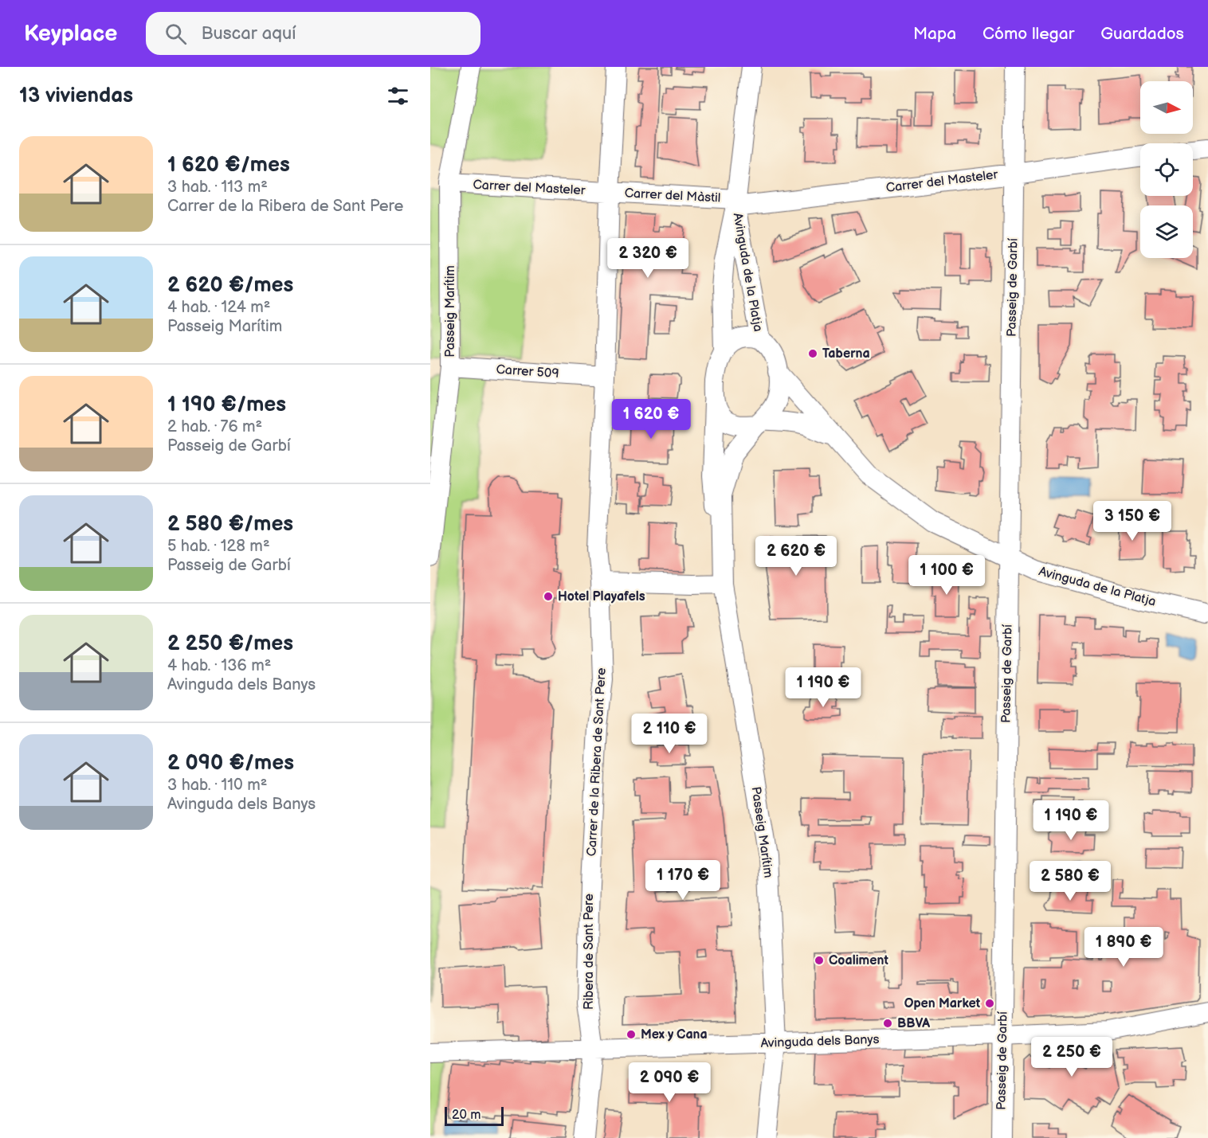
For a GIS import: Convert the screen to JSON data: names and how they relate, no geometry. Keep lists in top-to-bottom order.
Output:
{
  "streets": {
    "street": [
      "Carrer del Masteler",
      "Carrer del Màstil",
      "Avinguda de la Platja",
      "Passeig de Garbí",
      "Passeig Marítim",
      "Carrer 509",
      "Carrer de la Ribera de Sant Pere",
      "Ribera de Sant Pere",
      "Avinguda dels Banys"
    ]
  },
  "crossings": [
    ["Carrer del Masteler", "Carrer del Màstil"],
    ["Carrer del Masteler", "Avinguda de la Platja"],
    ["Carrer del Masteler", "Passeig de Garbí"],
    ["Carrer del Masteler", "Passeig Marítim"],
    ["Carrer del Masteler", "Carrer de la Ribera de Sant Pere"],
    ["Carrer del Màstil", "Avinguda de la Platja"],
    ["Carrer del Màstil", "Carrer de la Ribera de Sant Pere"],
    ["Avinguda de la Platja", "Passeig de Garbí"],
    ["Avinguda de la Platja", "Passeig Marítim"],
    ["Passeig de Garbí", "Avinguda dels Banys"],
    ["Passeig Marítim", "Carrer 509"],
    ["Passeig Marítim", "Avinguda dels Banys"],
    ["Carrer 509", "Carrer de la Ribera de Sant Pere"],
    ["Carrer de la Ribera de Sant Pere", "Ribera de Sant Pere"],
    ["Ribera de Sant Pere", "Avinguda dels Banys"]
  ],
  "places": [
    "Taberna",
    "Hotel Playafels",
    "Coaliment",
    "Open Market",
    "BBVA",
    "Mex y Cana"
  ],
  "scale_bar": "20 m",
  "north": "right",
  "page": {
    "header": "Keyplace",
    "search": "Buscar aquí",
    "nav": ["Mapa", "Cómo llegar", "Guardados"],
    "heading": "13 viviendas",
    "list": [
      {
        "name": "1 620 €/mes",
        "note": "3 hab. · 113 m² · Carrer de la Ribera de Sant Pere"
      },
      {
        "name": "2 620 €/mes",
        "note": "4 hab. · 124 m² · Passeig Marítim"
      },
      {
        "name": "1 190 €/mes",
        "note": "2 hab. · 76 m² · Passeig de Garbí"
      },
      {
        "name": "2 580 €/mes",
        "note": "5 hab. · 128 m² · Passeig de Garbí"
      },
      {
        "name": "2 250 €/mes",
        "note": "4 hab. · 136 m² · Avinguda dels Banys"
      },
      {
        "name": "2 090 €/mes",
        "note": "3 hab. · 110 m² · Avinguda dels Banys"
      }
    ],
    "price": [
      "2 320 €",
      "1 620 €",
      "3 150 €",
      "2 620 €",
      "1 100 €",
      "1 190 €",
      "2 110 €",
      "1 190 €",
      "1 170 €",
      "2 580 €",
      "1 890 €",
      "2 250 €",
      "2 090 €"
    ],
    "scale": "20 m"
  }
}
